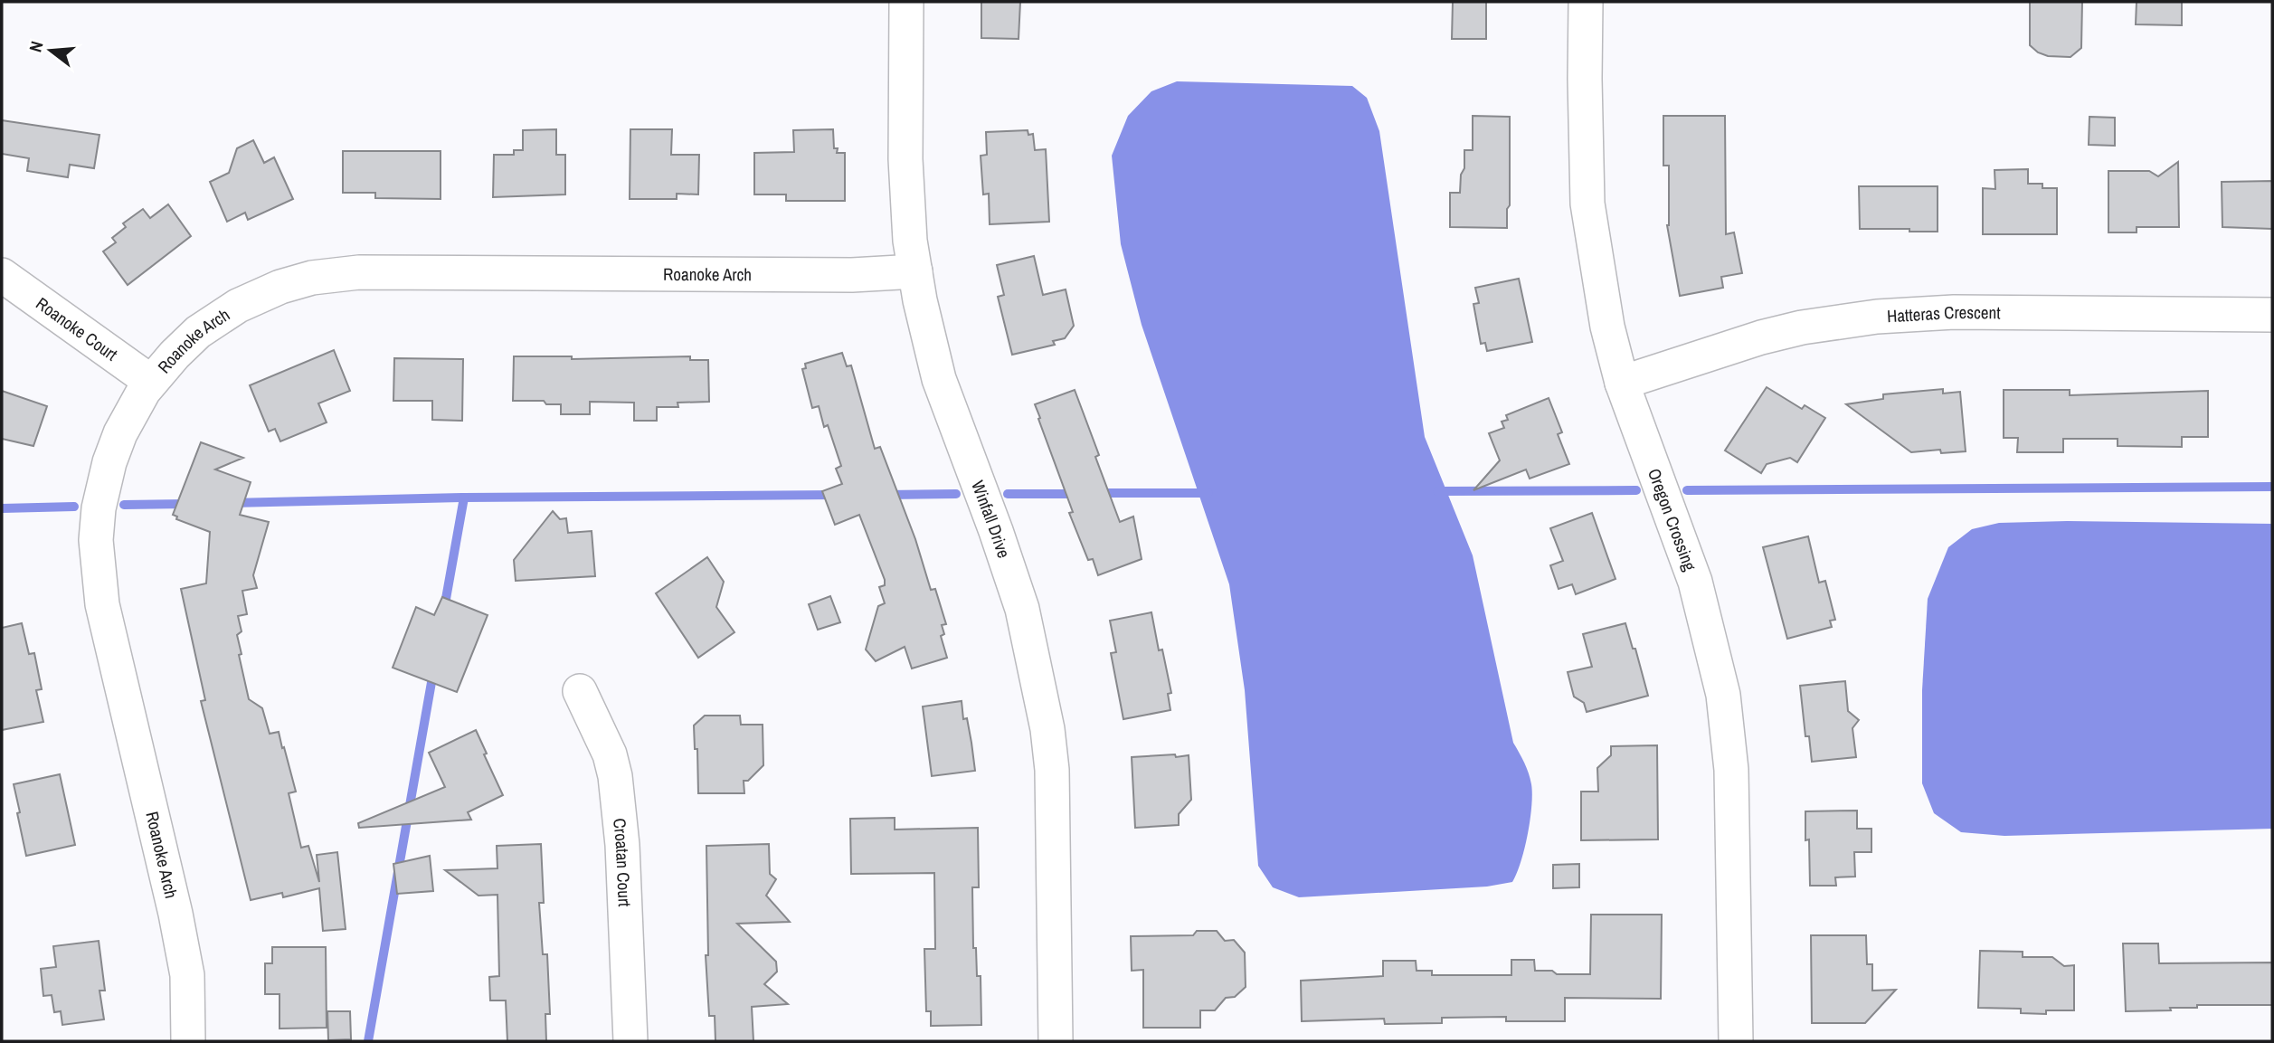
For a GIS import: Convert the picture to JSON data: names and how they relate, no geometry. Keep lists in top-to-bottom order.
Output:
{
  "streets": {
    "street": [
      "Roanoke Arch",
      "Hatteras Crescent",
      "Roanoke Court",
      "Winfall Drive",
      "Oregon Crossing",
      "Croatan Court"
    ]
  },
  "crossings": [
    ["Roanoke Arch", "Roanoke Court"],
    ["Roanoke Arch", "Winfall Drive"],
    ["Hatteras Crescent", "Oregon Crossing"]
  ],
  "north": "left"
}
